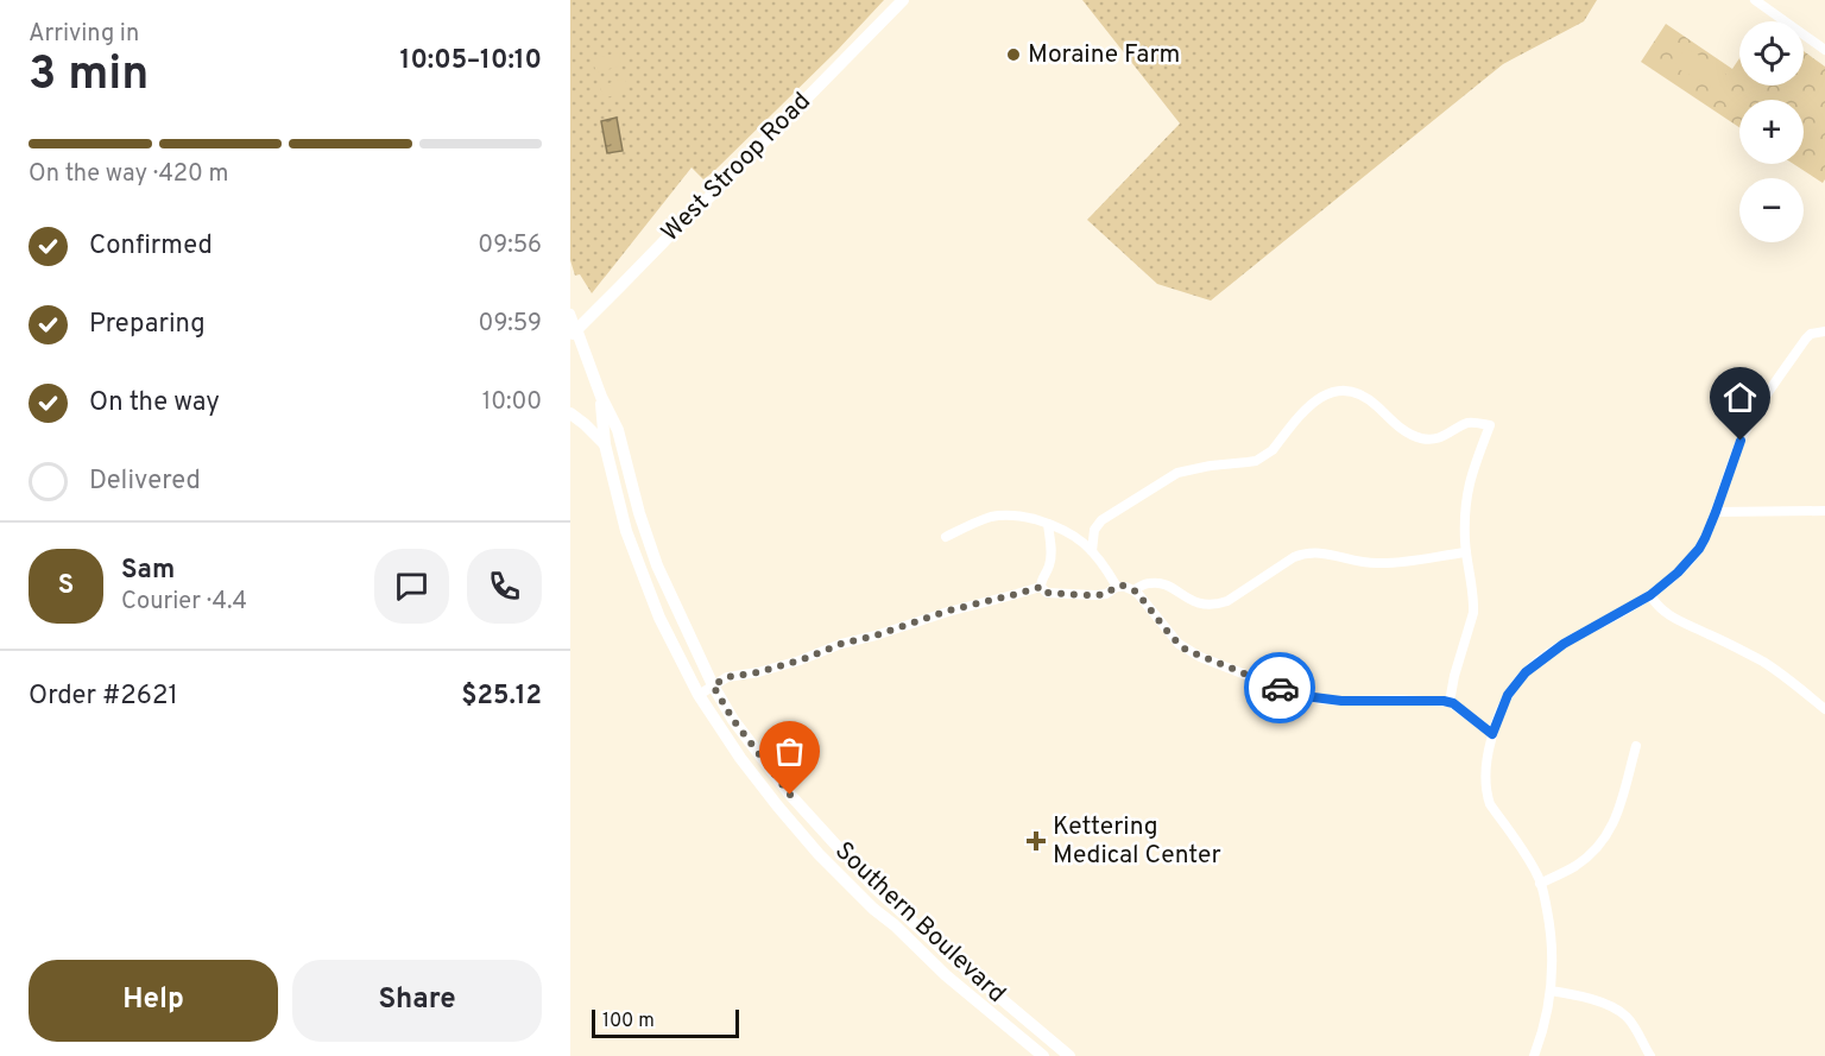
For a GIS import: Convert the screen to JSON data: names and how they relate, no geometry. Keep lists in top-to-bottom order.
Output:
{
  "streets": {
    "street": ["West Stroop Road", "Southern Boulevard"]
  },
  "crossings": [
    ["West Stroop Road", "Southern Boulevard"]
  ],
  "places": {
    "other": ["Moraine Farm"],
    "health": ["Kettering Medical Center"]
  },
  "scale_bar": "100 m",
  "page": {
    "heading": ["3 min", "Arriving in", "10:05–10:10"],
    "panel": [
      "Sam",
      "Courier · 4.4",
      "Order #2621",
      "$25.12"
    ],
    "map_buttons": ["+", "−"],
    "bar": "On the way · 420 m",
    "list": [
      ["Confirmed", "09:56"],
      ["Preparing", "09:59"],
      ["On the way", "10:00"],
      "Delivered"
    ],
    "round": "S",
    "buttons": ["Help", "Share"],
    "scale": "100 m"
  }
}
